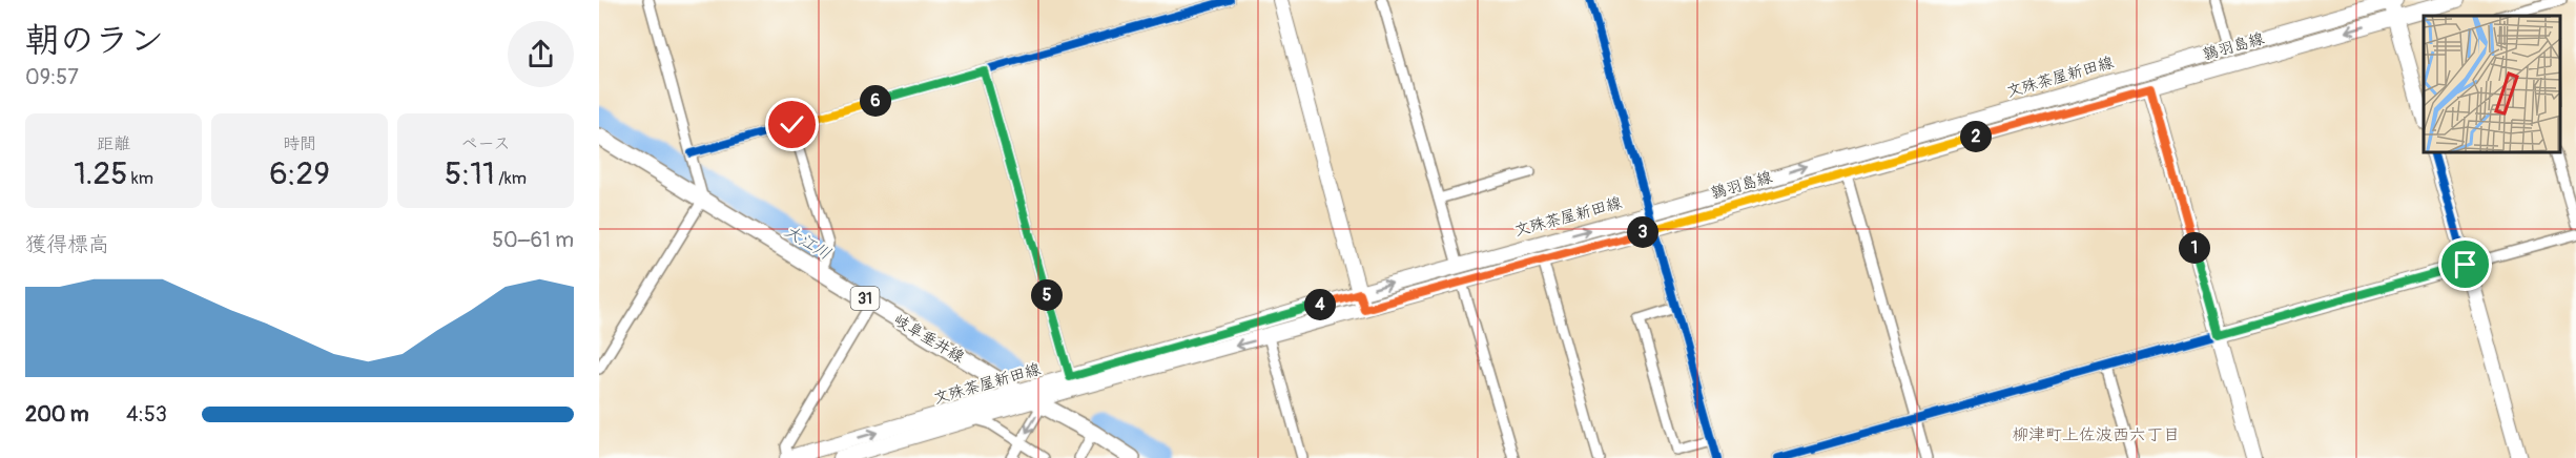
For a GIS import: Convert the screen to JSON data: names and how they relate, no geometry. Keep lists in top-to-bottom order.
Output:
{
  "streets": {
    "main road": [
      "鶉羽島線",
      "文殊茶屋新田線",
      "31",
      "岐阜垂井線"
    ]
  },
  "crossings": [
    ["鶉羽島線", "文殊茶屋新田線"],
    ["鶉羽島線", "岐阜垂井線"],
    ["文殊茶屋新田線", "岐阜垂井線"]
  ],
  "one_way": ["文殊茶屋新田線"],
  "districts": ["柳津町上佐波西六丁目"],
  "water": ["大江川"],
  "page": {
    "heading": ["朝のラン", "09:57"],
    "pins": [
      "6",
      "2",
      "3",
      "1",
      "5",
      "4"
    ],
    "stats": [
      ["距離", "1.25 km"],
      ["時間", "6:29"],
      ["ペース", "5:11 /km"]
    ],
    "chart": ["獲得標高", "50–61 m"],
    "list": [
      {
        "name": "200 m",
        "note": "4:53"
      }
    ]
  }
}
